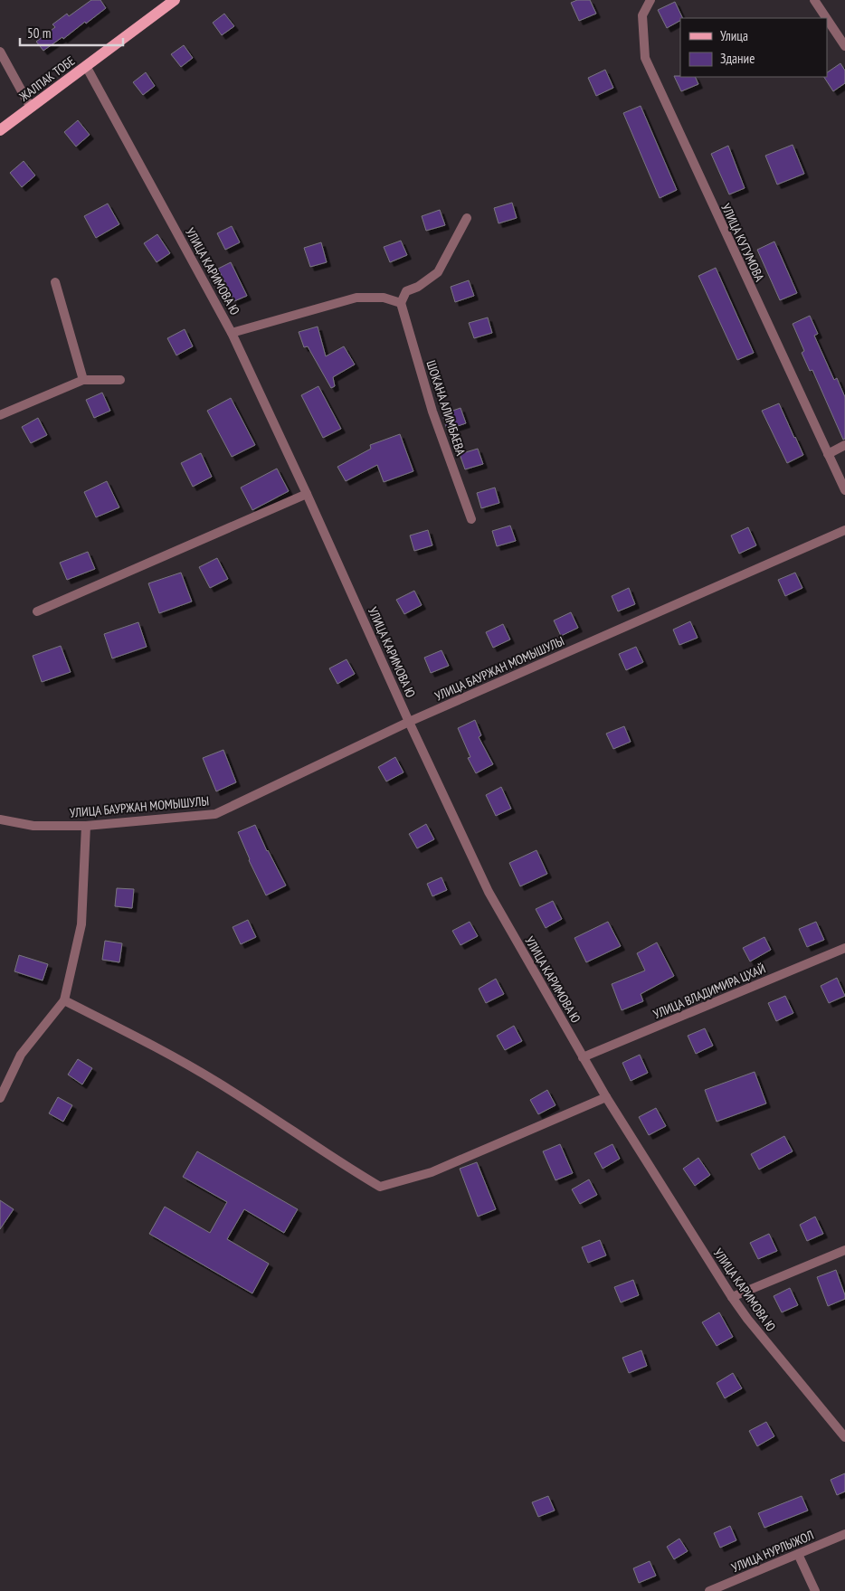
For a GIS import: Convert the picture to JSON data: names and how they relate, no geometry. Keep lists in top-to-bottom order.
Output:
{
  "streets": {
    "main road": ["ЖАЛПАК ТОБЕ"],
    "street": [
      "УЛИЦА КУТУМОВА",
      "УЛИЦА КАРИМОВА Ю",
      "ШОКАНА АЛИМБАЕВА",
      "УЛИЦА БАУРЖАН МОМЫШУЛЫ",
      "УЛИЦА ВЛАДИМИРА ЦХАЙ",
      "УЛИЦА НУРЛЫЖОЛ"
    ]
  },
  "crossings": [
    ["ЖАЛПАК ТОБЕ", "УЛИЦА КАРИМОВА Ю"],
    ["УЛИЦА КАРИМОВА Ю", "УЛИЦА БАУРЖАН МОМЫШУЛЫ"],
    ["УЛИЦА КАРИМОВА Ю", "УЛИЦА ВЛАДИМИРА ЦХАЙ"]
  ],
  "legend": ["Улица", "Здание"],
  "scale_bar": "50 m"
}
